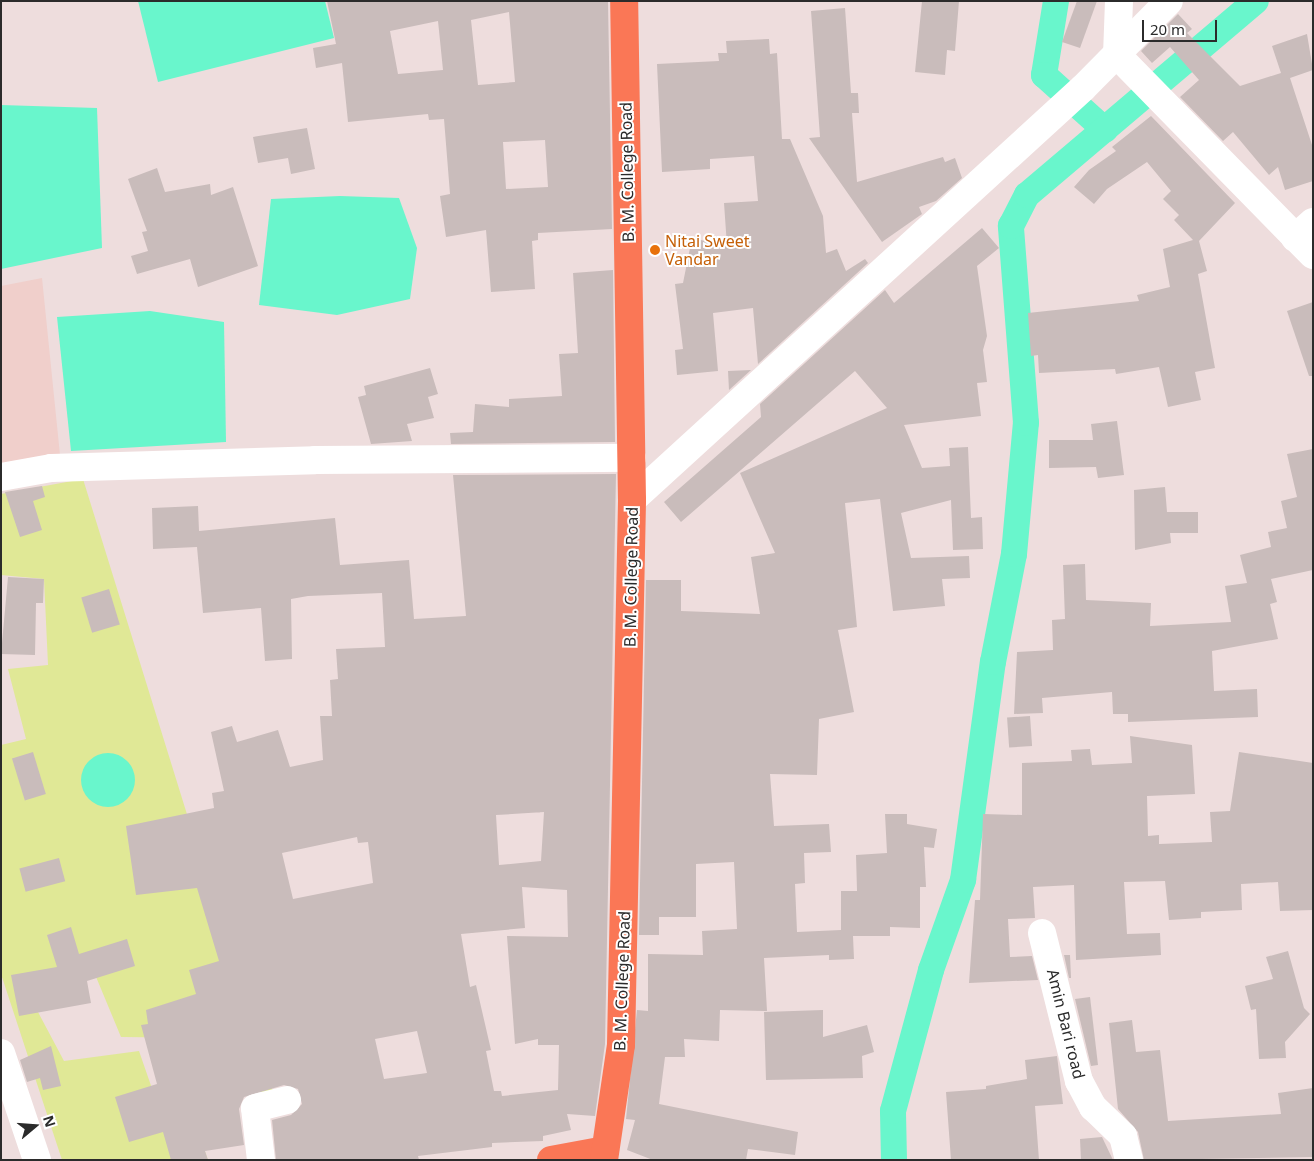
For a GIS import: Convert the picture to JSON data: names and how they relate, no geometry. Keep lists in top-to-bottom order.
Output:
{
  "streets": {
    "main road": ["B. M. College Road"],
    "street": ["Amin Bari road"]
  },
  "places": ["Nitai Sweet Vandar"],
  "scale_bar": "20 m",
  "north": "right"
}
